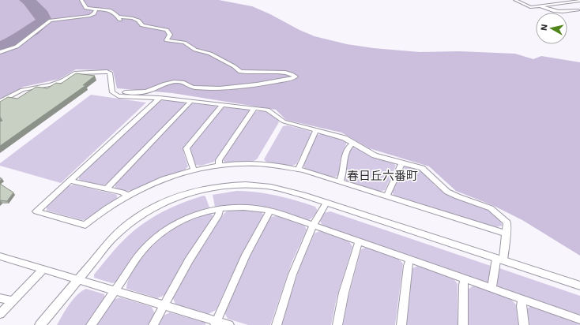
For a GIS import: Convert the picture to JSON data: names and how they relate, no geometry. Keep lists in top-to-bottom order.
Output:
{
  "districts": ["春日丘六番町"],
  "north": "left"
}
